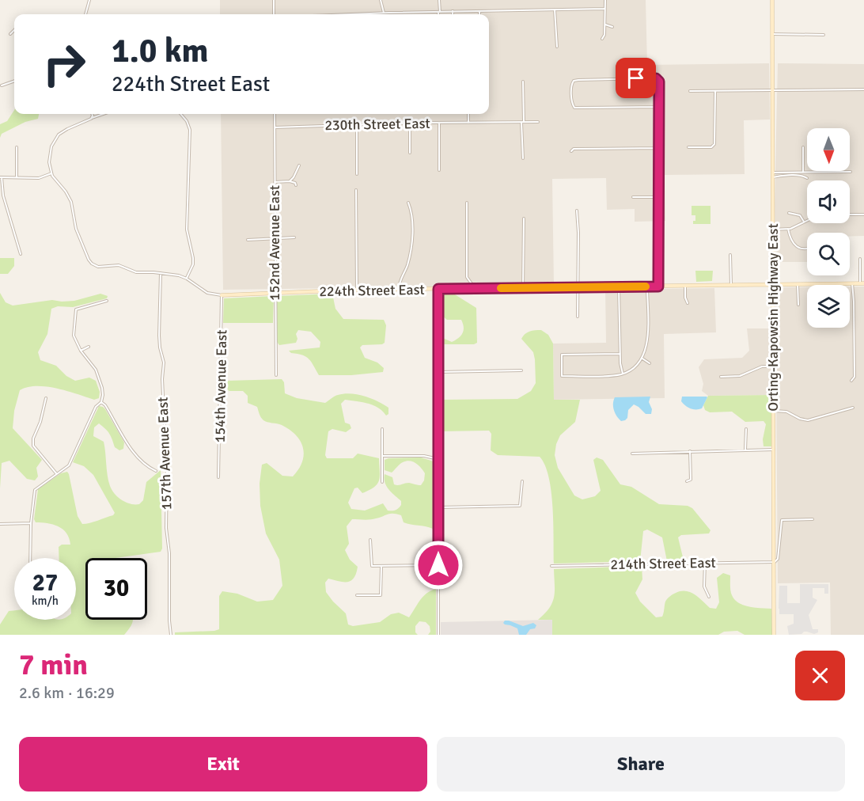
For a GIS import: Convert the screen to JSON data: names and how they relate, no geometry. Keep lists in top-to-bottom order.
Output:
{
  "streets": {
    "main road": ["224th Street East", "Orting-Kapowsin Highway East"],
    "street": [
      "230th Street East",
      "152nd Avenue East",
      "154th Avenue East",
      "157th Avenue East",
      "214th Street East"
    ]
  },
  "crossings": [
    ["230th Street East", "152nd Avenue East"],
    ["152nd Avenue East", "224th Street East"],
    ["224th Street East", "Orting-Kapowsin Highway East"],
    ["224th Street East", "154th Avenue East"],
    ["Orting-Kapowsin Highway East", "214th Street East"]
  ],
  "north": "bottom",
  "page": {
    "turn": ["1.0 km", "224th Street East"],
    "speed": "27 km/h",
    "limit": "30",
    "heading": ["7 min", "2.6 km · 16:29"],
    "buttons": ["Exit", "Share"]
  }
}
